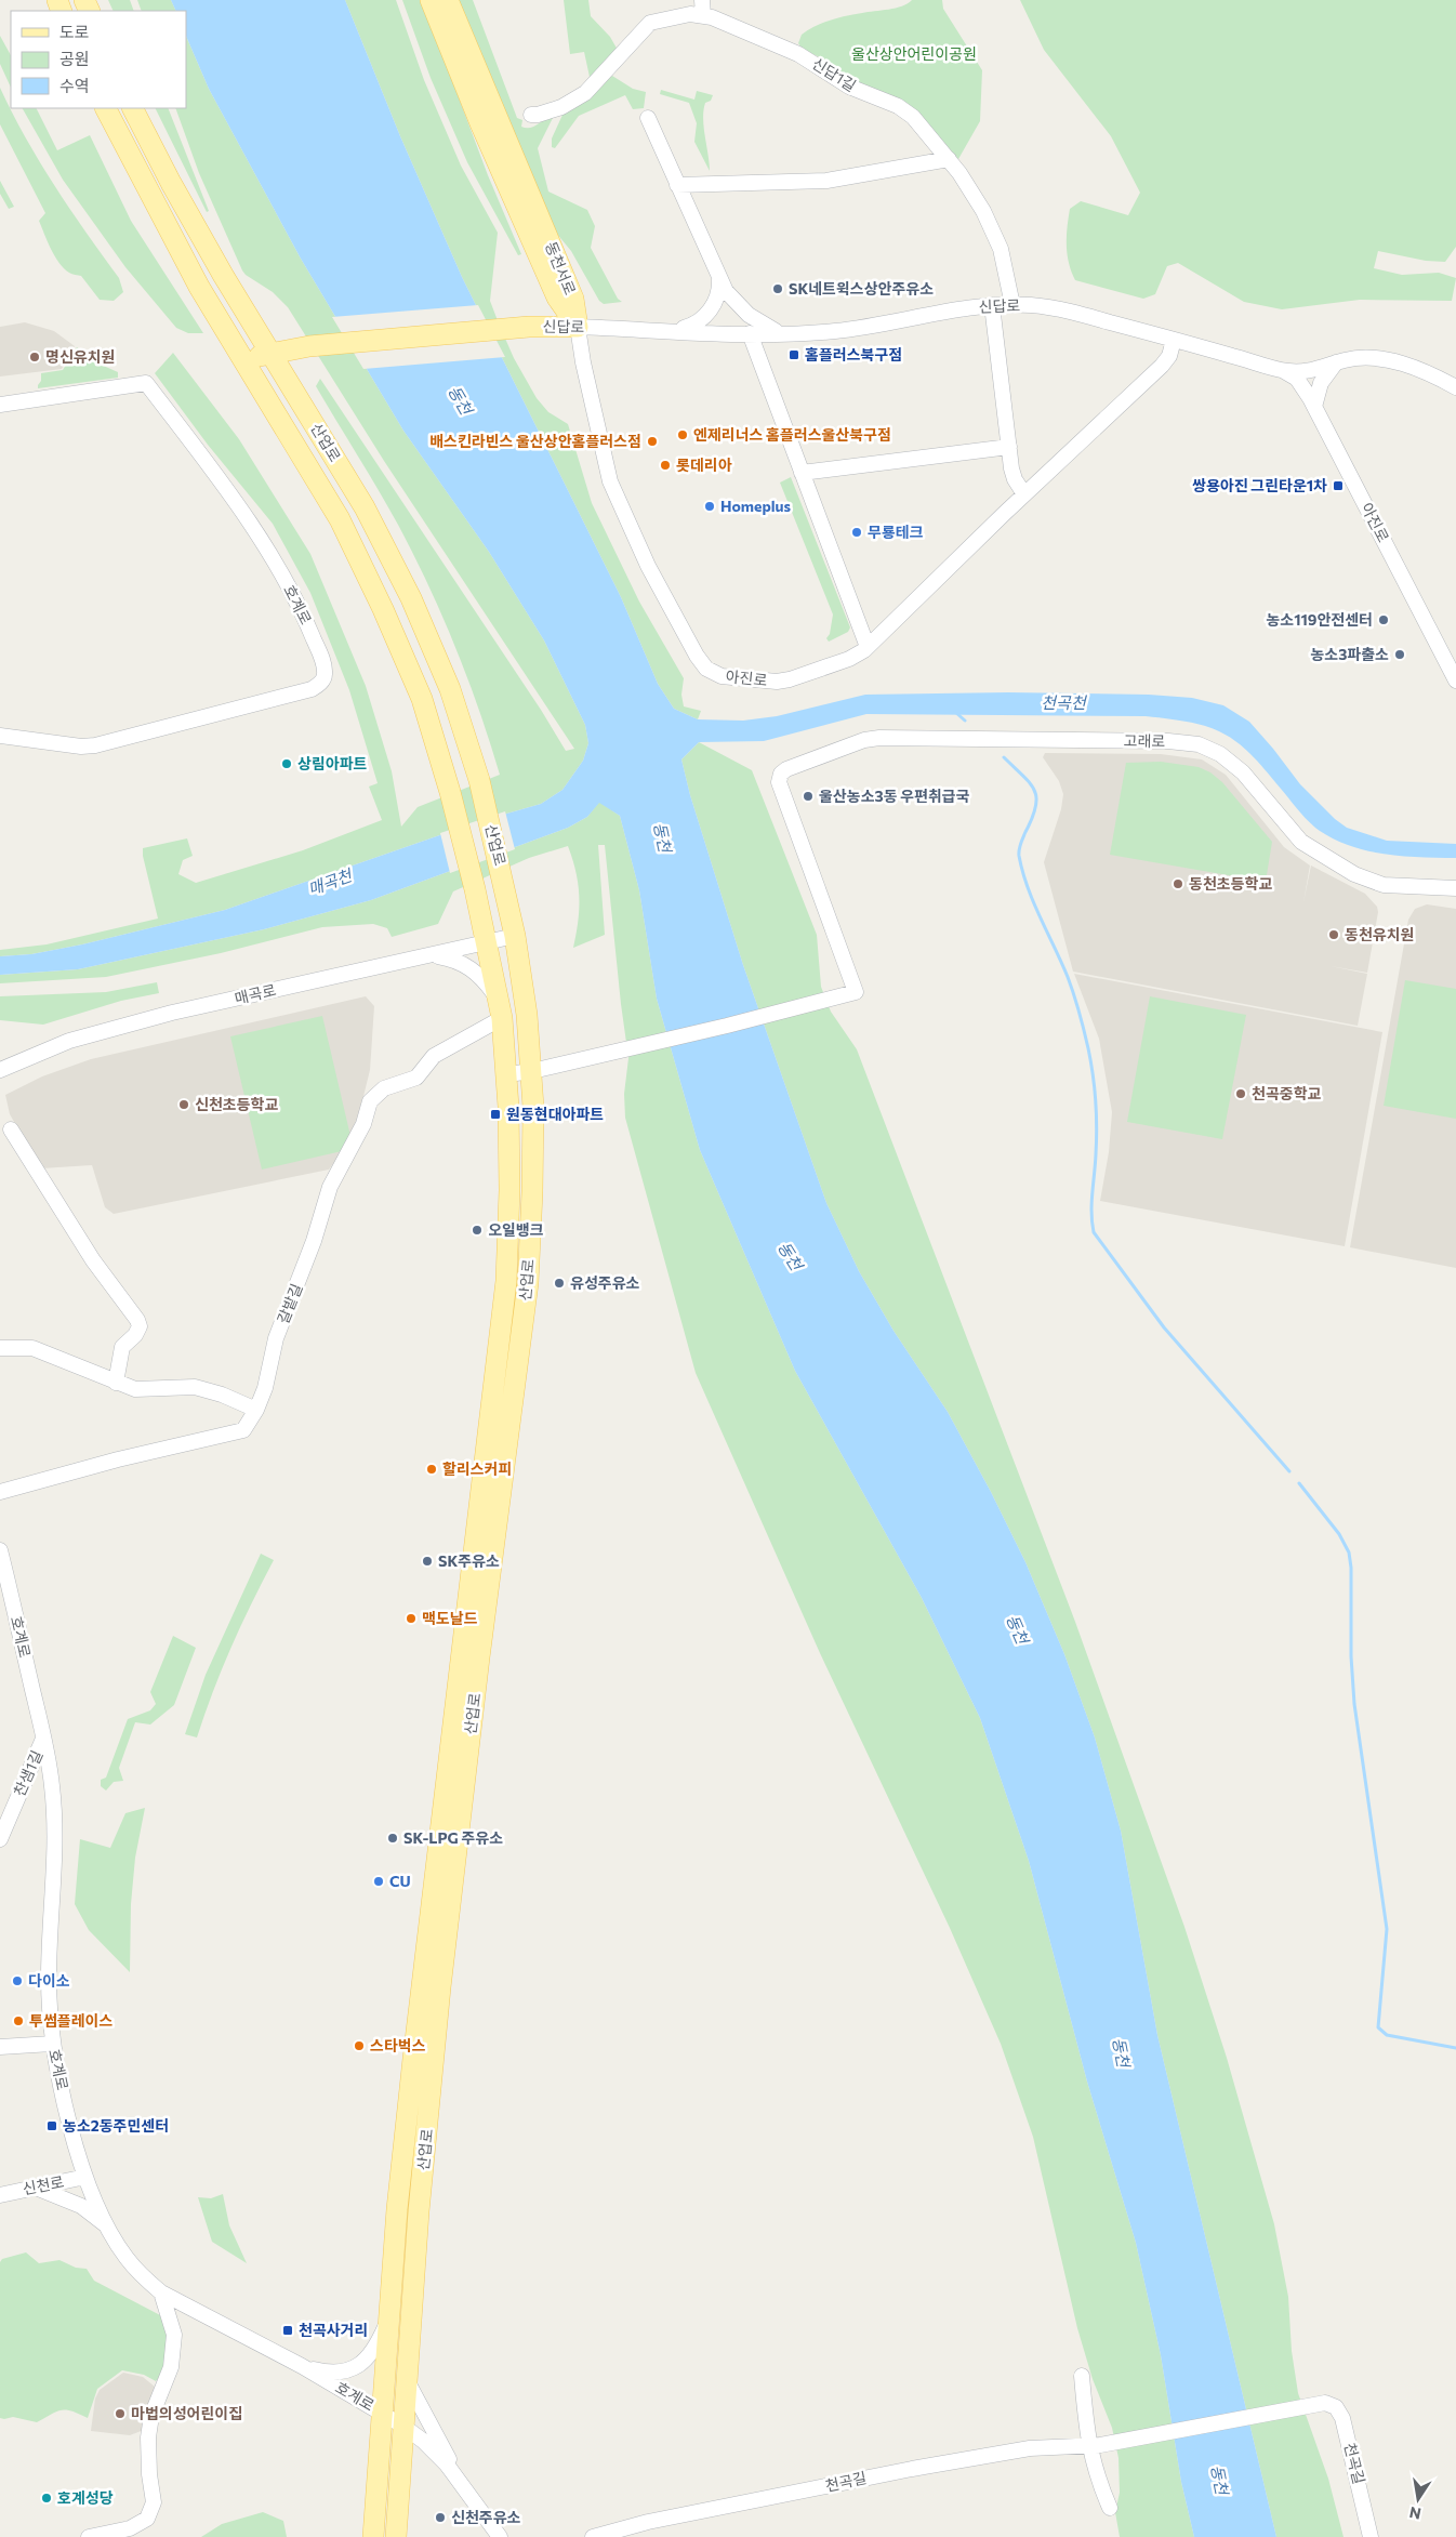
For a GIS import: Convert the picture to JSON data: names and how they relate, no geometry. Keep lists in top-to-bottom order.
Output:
{
  "streets": {
    "main road": ["동천서로", "신답로", "산업로"],
    "street": [
      "신답1길",
      "아진로",
      "호계로",
      "고래로",
      "매곡로",
      "갈밭길",
      "찬샘1길",
      "신천로",
      "천곡길"
    ]
  },
  "crossings": [
    ["신답1길", "신답로"],
    ["동천서로", "신답로"],
    ["동천서로", "아진로"],
    ["신답로", "산업로"],
    ["신답로", "아진로"],
    ["산업로", "호계로"],
    ["산업로", "고래로"],
    ["산업로", "매곡로"],
    ["산업로", "갈밭길"],
    ["호계로", "찬샘1길"],
    ["호계로", "신천로"]
  ],
  "water": ["동천", "천곡천", "매곡천"],
  "parks": ["울산상안어린이공원"],
  "places": {
    "other": [
      "SK네트윅스상안주유소",
      "명신유치원",
      "엔제리너스 홈플러스울산북구점",
      "배스킨라빈스 울산상안홈플러스점",
      "롯데리아",
      "Homeplus",
      "무룡테크",
      "농소119안전센터",
      "농소3파출소",
      "상림아파트",
      "울산농소3동 우편취급국",
      "동천초등학교",
      "동천유치원",
      "천곡중학교",
      "신천초등학교",
      "오일뱅크",
      "유성주유소",
      "할리스커피",
      "SK주유소",
      "맥도날드",
      "SK-LPG 주유소",
      "CU",
      "다이소",
      "투썸플레이스",
      "스타벅스",
      "마법의성어린이집",
      "호계성당",
      "신천주유소"
    ],
    "transit": [
      "홈플러스북구점",
      "쌍용아진 그린타운1차",
      "원동현대아파트",
      "농소2동주민센터",
      "천곡사거리"
    ]
  },
  "legend": ["도로", "공원", "수역"],
  "north": "bottom"
}
